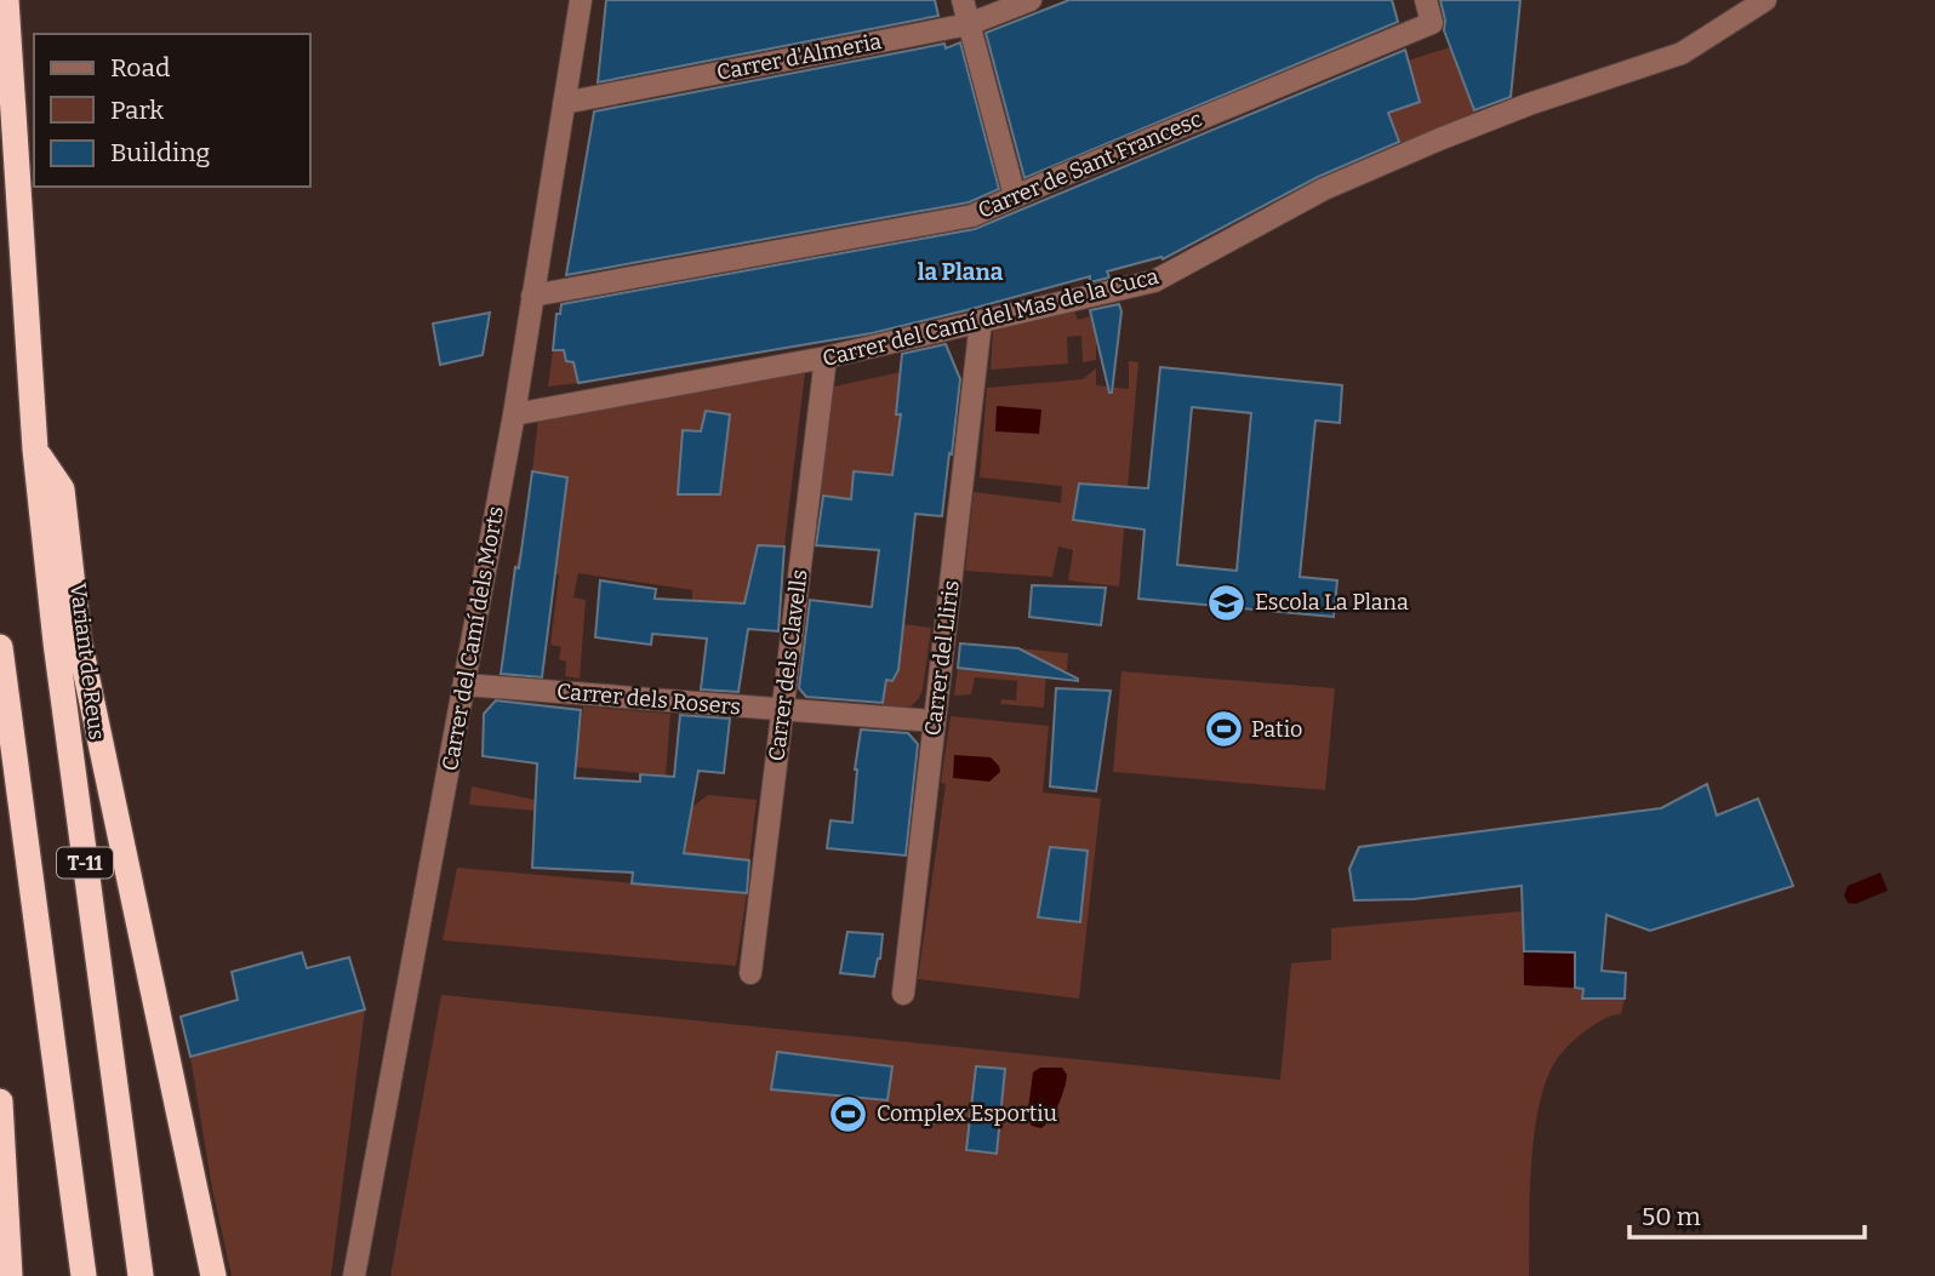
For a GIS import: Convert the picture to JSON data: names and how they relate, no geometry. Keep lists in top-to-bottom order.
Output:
{
  "streets": {
    "highway": ["Variant de Reus", "T-11"],
    "street": [
      "Carrer d'Almeria",
      "Carrer de Sant Francesc",
      "Carrer del Camí del Mas de la Cuca",
      "Carrer del Camí dels Morts",
      "Carrer del Lliris",
      "Carrer dels Clavells",
      "Carrer dels Rosers"
    ]
  },
  "crossings": [
    ["Carrer d'Almeria", "Carrer del Camí dels Morts"],
    ["Carrer de Sant Francesc", "Carrer del Camí dels Morts"],
    ["Carrer del Camí del Mas de la Cuca", "Carrer del Camí dels Morts"],
    ["Carrer del Camí del Mas de la Cuca", "Carrer del Lliris"],
    ["Carrer del Camí del Mas de la Cuca", "Carrer dels Clavells"],
    ["Carrer del Camí dels Morts", "Carrer dels Rosers"],
    ["Carrer del Lliris", "Carrer dels Rosers"],
    ["Carrer dels Clavells", "Carrer dels Rosers"]
  ],
  "districts": ["la Plana"],
  "places": {
    "school or university": ["Escola La Plana"],
    "sports": ["Patio", "Complex Esportiu"]
  },
  "legend": ["Road", "Park", "Building"],
  "scale_bar": "50 m"
}
